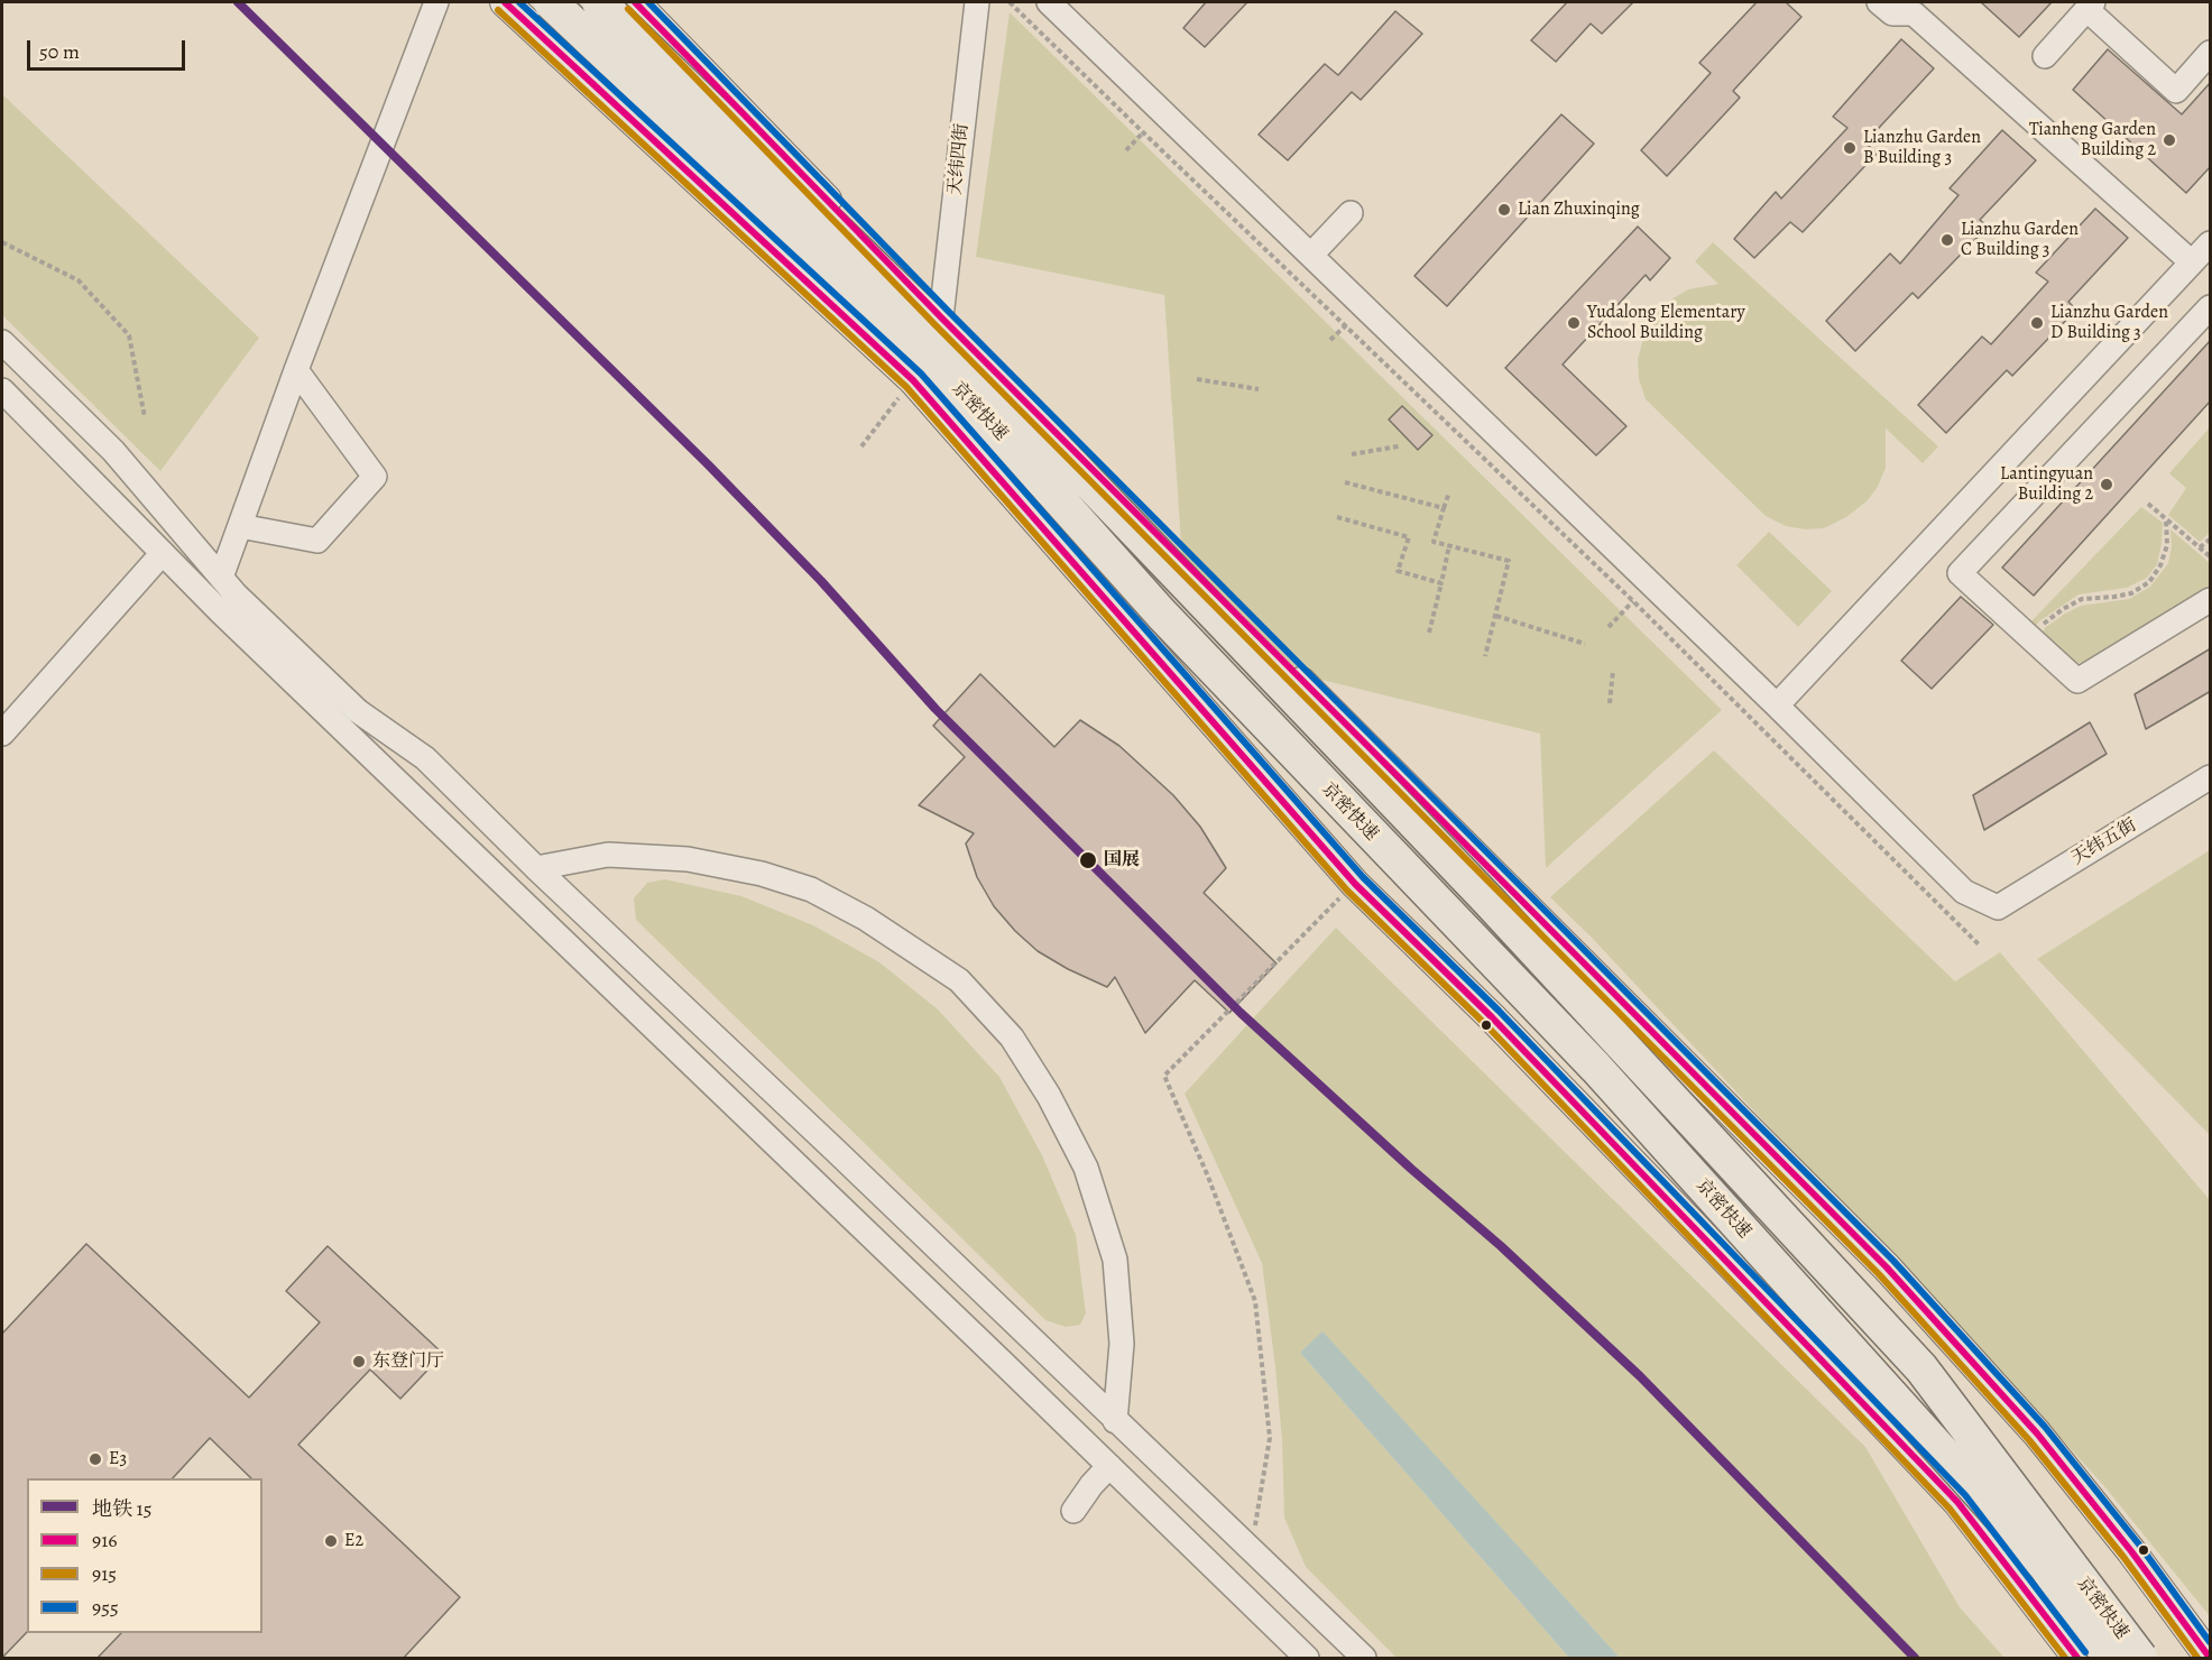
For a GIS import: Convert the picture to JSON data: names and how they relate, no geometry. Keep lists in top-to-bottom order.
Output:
{
  "streets": {
    "highway": ["京密快速"],
    "street": ["天纬四街", "天纬五街"]
  },
  "places": [
    "Tianheng Garden Building 2",
    "Lianzhu Garden B Building 3",
    "Lian Zhuxinqing",
    "Lianzhu Garden C Building 3",
    "Yudalong Elementary School Building",
    "Lianzhu Garden D Building 3",
    "Lantingyuan Building 2",
    "国展",
    "东登门厅",
    "E3",
    "E2"
  ],
  "lines": [
    "metro line 15",
    "transit line 916",
    "transit line 955",
    "transit line 915"
  ],
  "legend": [
    "地铁 15",
    "916",
    "915",
    "955"
  ],
  "scale_bar": "50 m"
}
